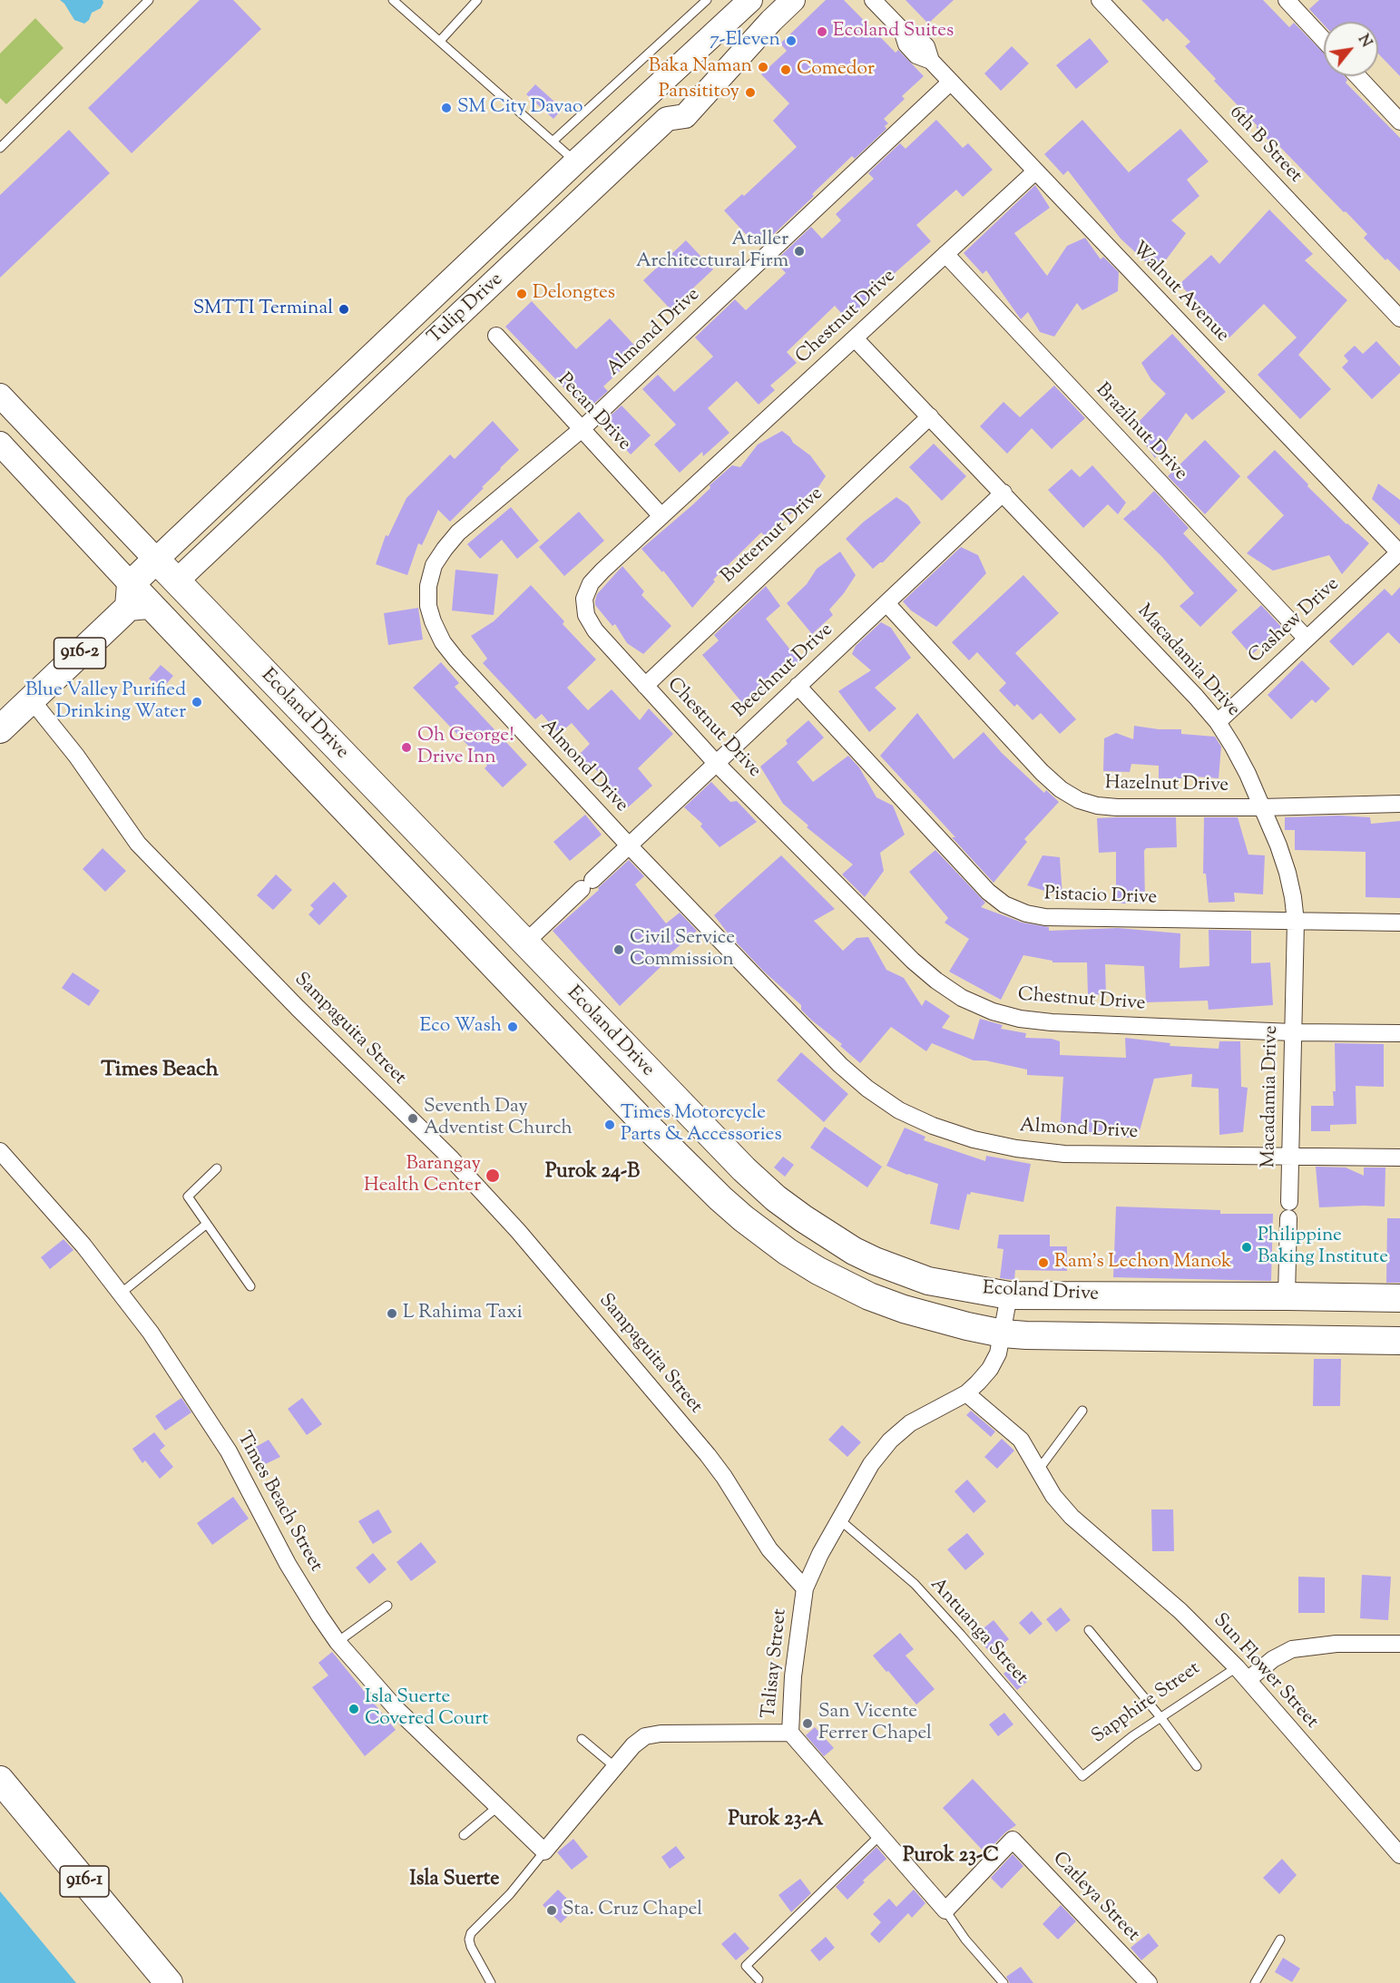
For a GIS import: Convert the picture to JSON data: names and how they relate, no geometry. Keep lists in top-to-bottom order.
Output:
{
  "streets": {
    "main road": [
      "Tulip Drive",
      "916-2",
      "Ecoland Drive",
      "916-1"
    ],
    "street": [
      "6th B Street",
      "Walnut Avenue",
      "Chestnut Drive",
      "Almond Drive",
      "Pecan Drive",
      "Brazilnut Drive",
      "Butternut Drive",
      "Cashew Drive",
      "Macadamia Drive",
      "Beechnut Drive",
      "Hazelnut Drive",
      "Pistacio Drive",
      "Sampaguita Street",
      "Times Beach Street",
      "Talisay Street",
      "Sun Flower Street",
      "Sapphire Street",
      "Catleya Street"
    ],
    "lane": ["Antuanga Street"]
  },
  "crossings": [
    ["Walnut Avenue", "Chestnut Drive"],
    ["Walnut Avenue", "Almond Drive"],
    ["Walnut Avenue", "Cashew Drive"],
    ["Tulip Drive", "Ecoland Drive"],
    ["Tulip Drive", "Sampaguita Street"],
    ["Chestnut Drive", "Pecan Drive"],
    ["Chestnut Drive", "Brazilnut Drive"],
    ["Chestnut Drive", "Butternut Drive"],
    ["Chestnut Drive", "Macadamia Drive"],
    ["Chestnut Drive", "Beechnut Drive"],
    ["Almond Drive", "Pecan Drive"],
    ["Almond Drive", "Macadamia Drive"],
    ["Almond Drive", "Beechnut Drive"],
    ["Brazilnut Drive", "Cashew Drive"],
    ["Butternut Drive", "Macadamia Drive"],
    ["Cashew Drive", "Macadamia Drive"],
    ["Macadamia Drive", "Beechnut Drive"],
    ["Macadamia Drive", "Ecoland Drive"],
    ["Macadamia Drive", "Hazelnut Drive"],
    ["Macadamia Drive", "Pistacio Drive"],
    ["Beechnut Drive", "Ecoland Drive"],
    ["Beechnut Drive", "Hazelnut Drive"],
    ["Beechnut Drive", "Pistacio Drive"],
    ["Ecoland Drive", "Talisay Street"],
    ["Sampaguita Street", "Talisay Street"],
    ["Times Beach Street", "Talisay Street"],
    ["Antuanga Street", "Talisay Street"],
    ["Antuanga Street", "Sapphire Street"],
    ["Talisay Street", "Sun Flower Street"],
    ["Sun Flower Street", "Sapphire Street"]
  ],
  "districts": [
    "Times Beach",
    "Purok 24-B",
    "Purok 23-A",
    "Purok 23-C",
    "Isla Suerte"
  ],
  "places": [
    "Ecoland Suites",
    "7-Eleven",
    "Baka Naman",
    "Comedor",
    "Pansititoy",
    "SM City Davao",
    "Ataller Architectural Firm",
    "Delongtes",
    "SMTTI Terminal",
    "Blue Valley Purified Drinking Water",
    "Oh George! Drive Inn",
    "Civil Service Commission",
    "Eco Wash",
    "Seventh Day Adventist Church",
    "Times Motorcycle Parts & Accessories",
    "Barangay Health Center",
    "Philippine Baking Institute",
    "Ram's Lechon Manok",
    "L Rahima Taxi",
    "Isla Suerte Covered Court",
    "San Vicente Ferrer Chapel",
    "Sta. Cruz Chapel"
  ],
  "north": "top right"
}
